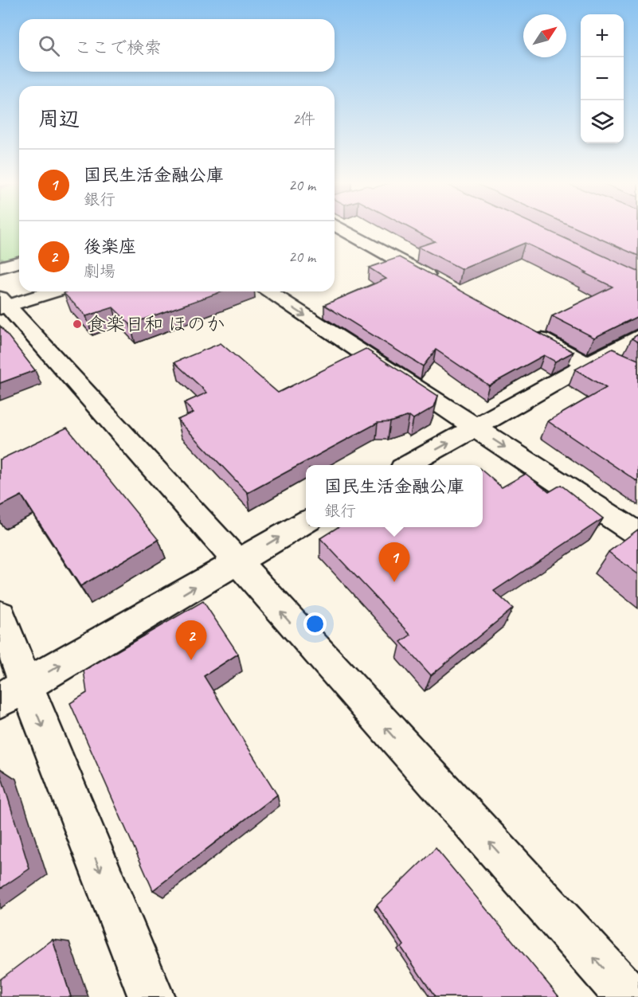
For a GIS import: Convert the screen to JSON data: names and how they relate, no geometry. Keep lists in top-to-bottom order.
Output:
{
  "places": ["食楽日和 ほのか"],
  "north": "top right",
  "page": {
    "map_buttons": ["+", "−"],
    "search": "ここで検索",
    "heading": ["周辺", "2件"],
    "list": [
      {
        "mark": "1",
        "name": "国民生活金融公庫",
        "note": "銀行",
        "value": "20 m"
      },
      {
        "mark": "2",
        "name": "後楽座",
        "note": "劇場",
        "value": "20 m"
      }
    ],
    "popup": ["国民生活金融公庫", "銀行"],
    "pins": ["1", "2"]
  }
}
